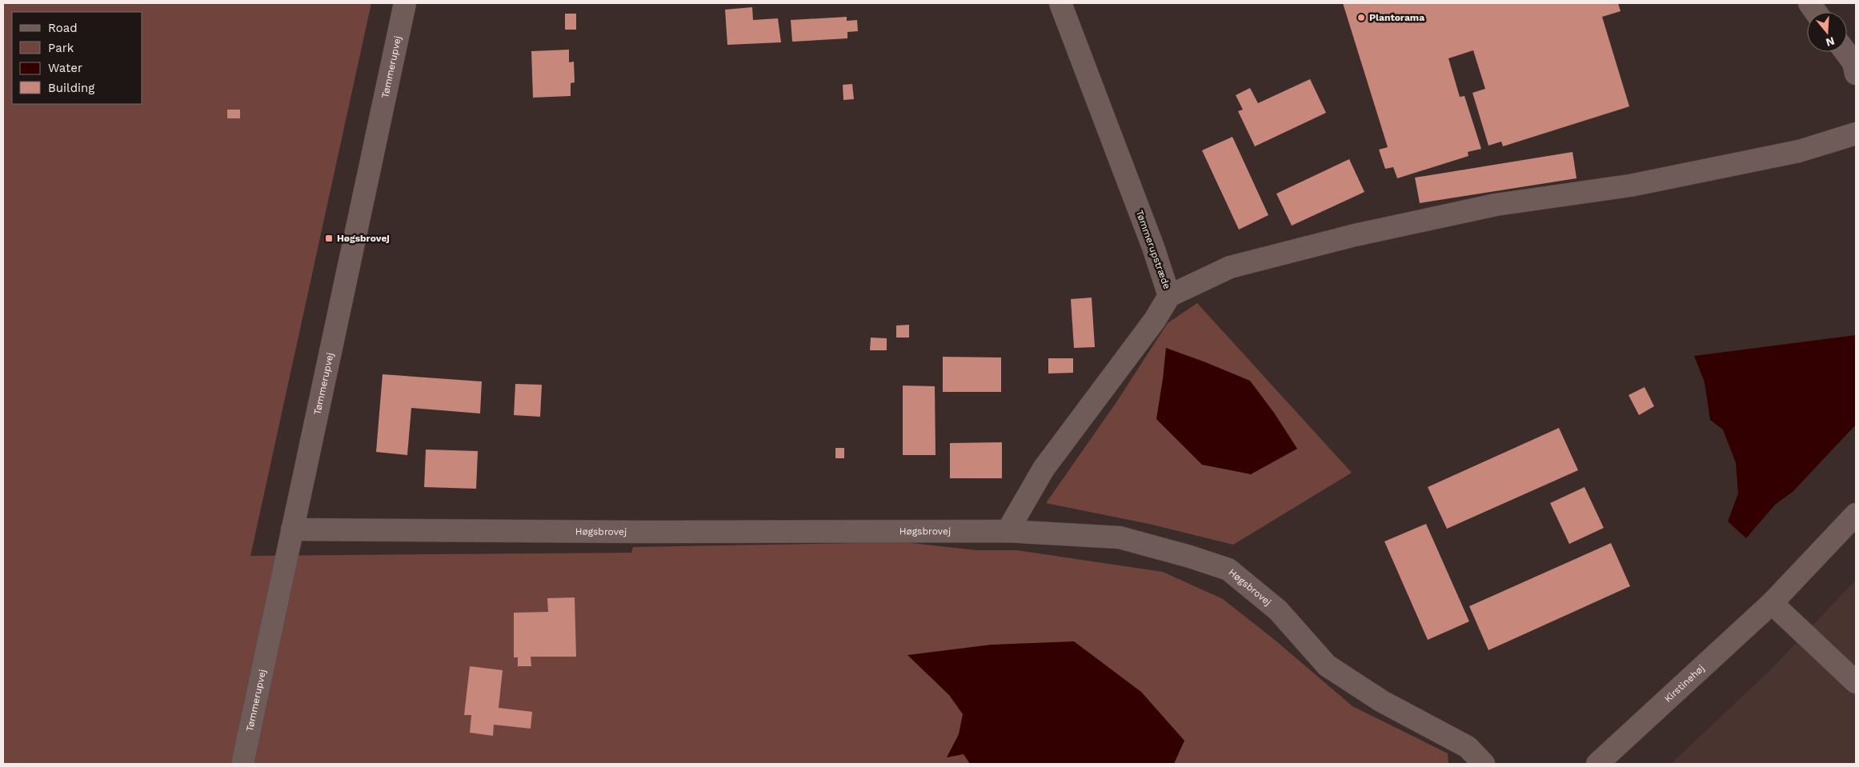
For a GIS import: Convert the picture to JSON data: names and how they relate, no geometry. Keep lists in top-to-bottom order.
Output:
{
  "streets": {
    "street": [
      "Tømmerupvej",
      "Tømmerupstræde",
      "Høgsbrovej",
      "Kirstinehøj"
    ]
  },
  "crossings": [
    ["Tømmerupvej", "Høgsbrovej"],
    ["Tømmerupstræde", "Høgsbrovej"]
  ],
  "places": {
    "other": ["Plantorama"],
    "transit": ["Høgsbrovej"]
  },
  "legend": [
    "Road",
    "Park",
    "Water",
    "Building"
  ],
  "north": "bottom"
}
